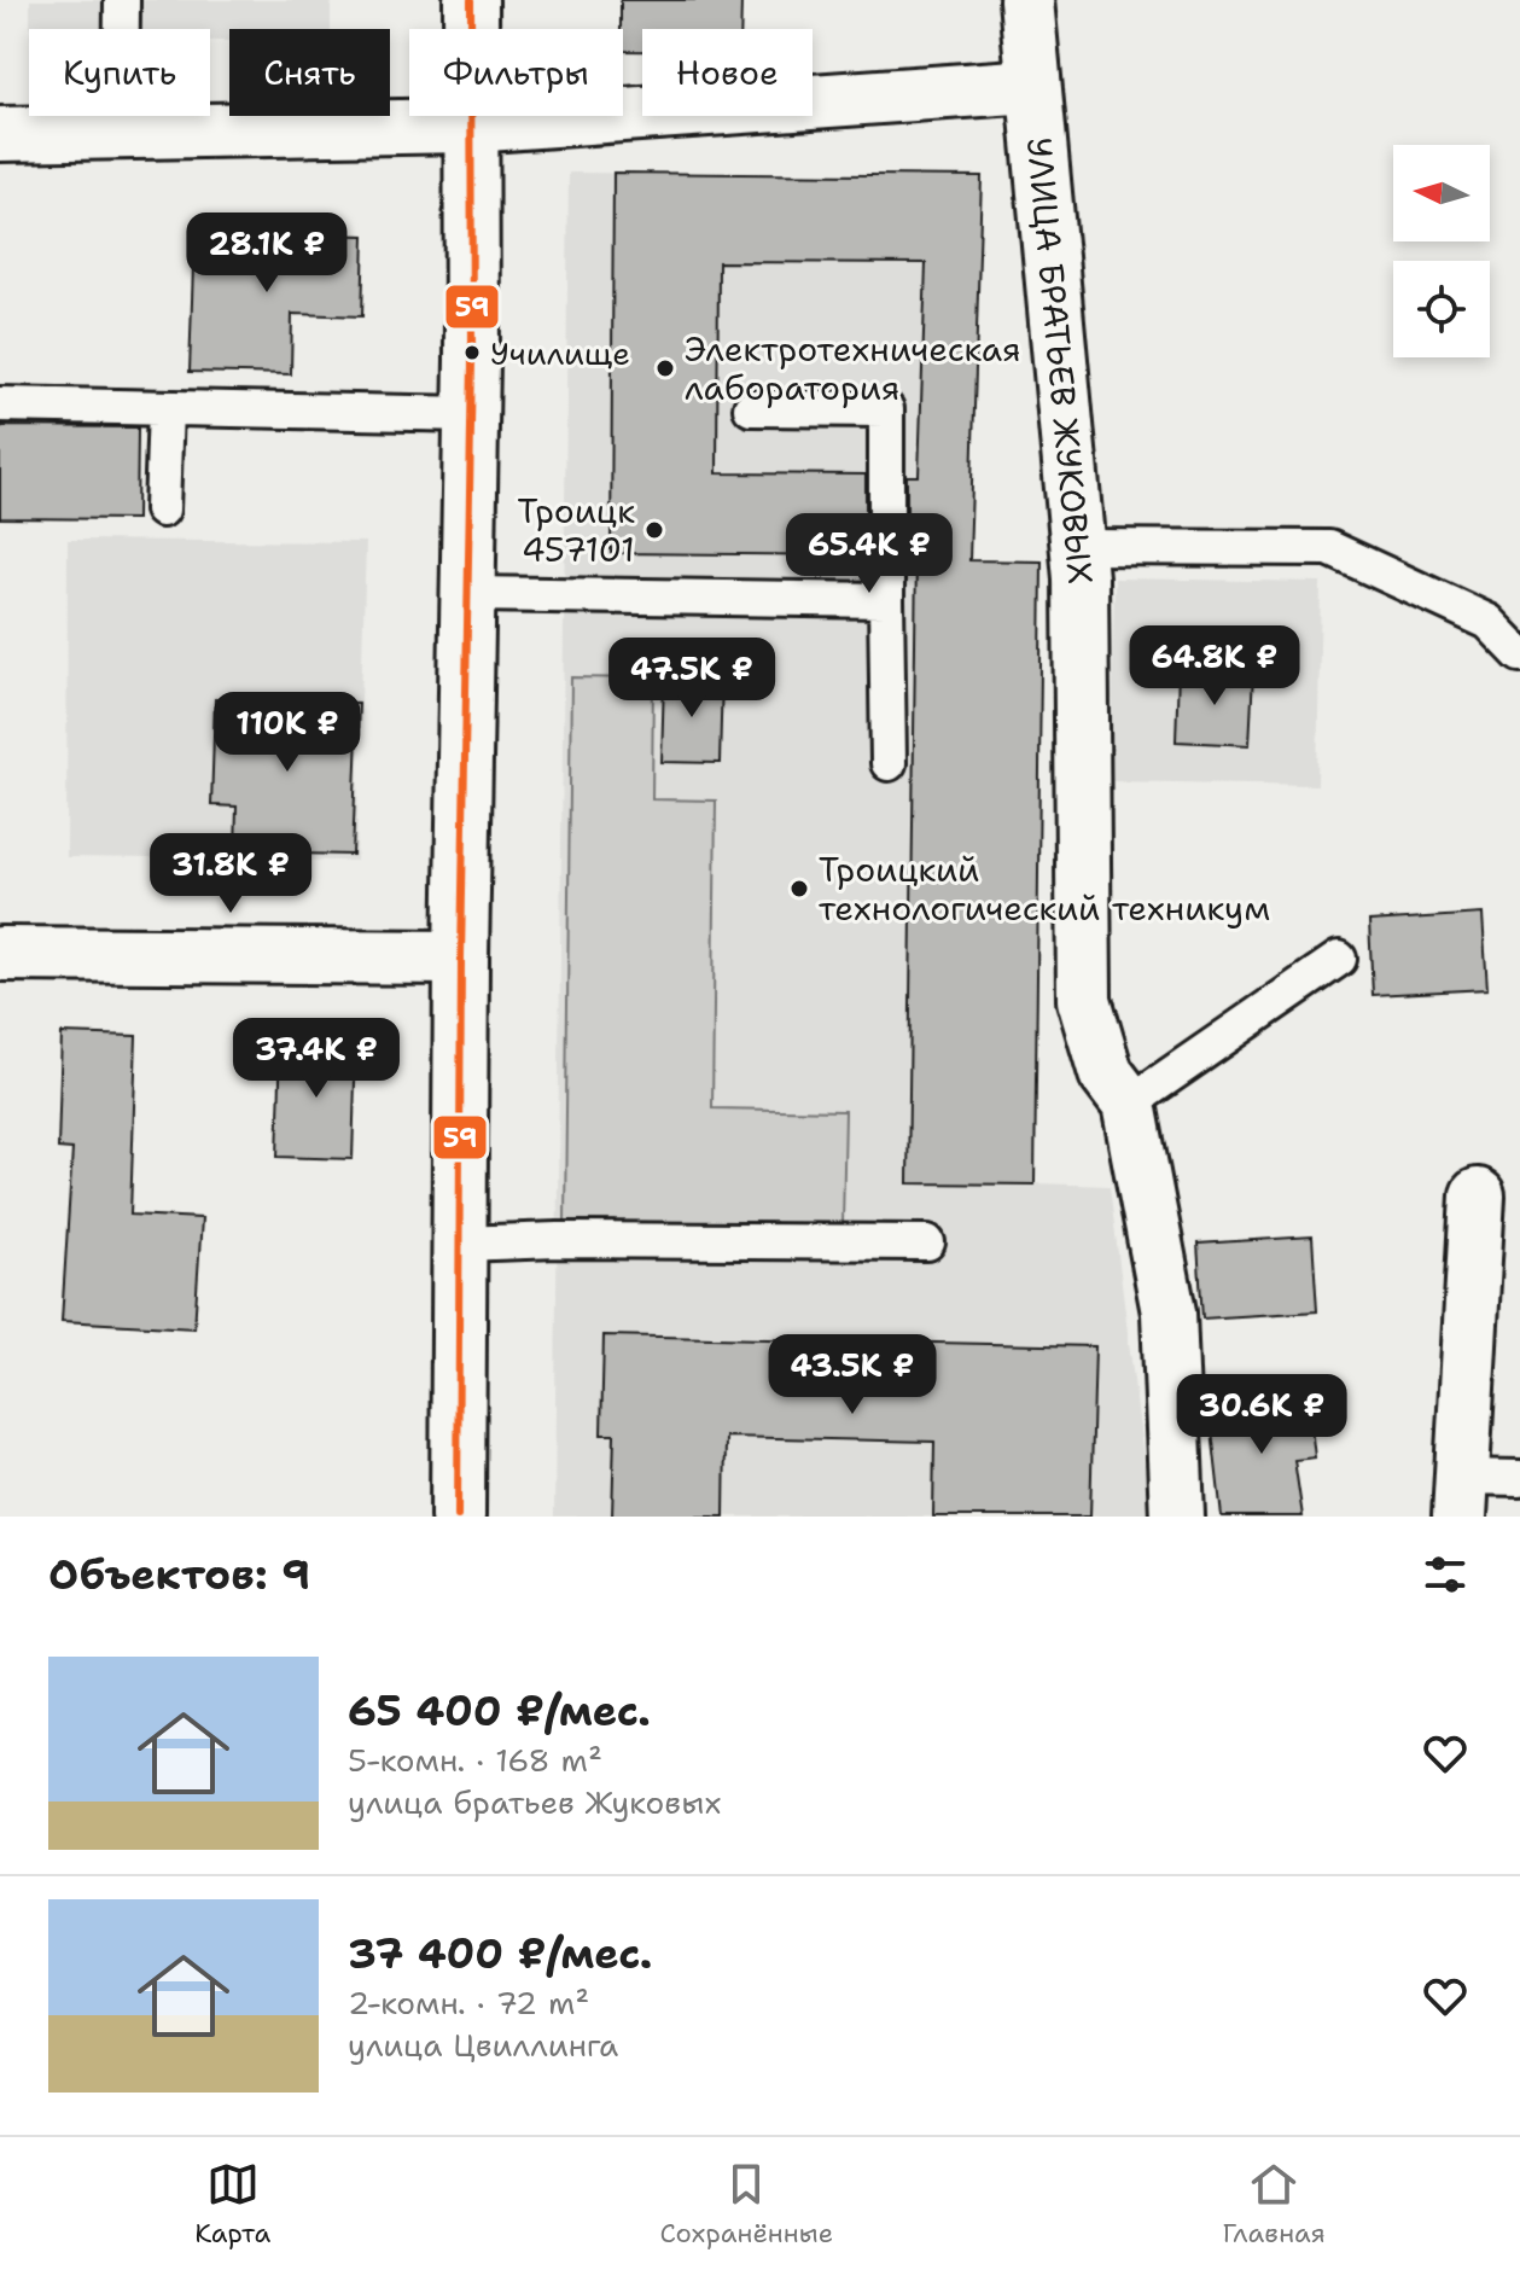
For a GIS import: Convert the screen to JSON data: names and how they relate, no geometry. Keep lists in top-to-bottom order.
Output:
{
  "streets": {
    "street": ["УЛИЦА БРАТЬЕВ ЖУКОВЫХ"]
  },
  "places": [
    "Училище",
    "Электротехническая лаборатория",
    "Троицк 457101",
    "Троицкий технологический техникум"
  ],
  "lines": ["transit line 59"],
  "north": "left",
  "page": {
    "chip": [
      "Купить",
      "Снять",
      "Фильтры",
      "Новое"
    ],
    "price": [
      "28.1K ₽",
      "65.4K ₽",
      "64.8K ₽",
      "47.5K ₽",
      "110K ₽",
      "31.8K ₽",
      "37.4K ₽",
      "43.5K ₽",
      "30.6K ₽"
    ],
    "heading": "Объектов: 9",
    "list": [
      {
        "name": "65 400 ₽/мес.",
        "note": "5-комн. · 168 m² · улица братьев Жуковых"
      },
      {
        "name": "37 400 ₽/мес.",
        "note": "2-комн. · 72 m² · улица Цвиллинга"
      }
    ],
    "tabs": ["Карта", "Сохранённые", "Главная"]
  }
}
